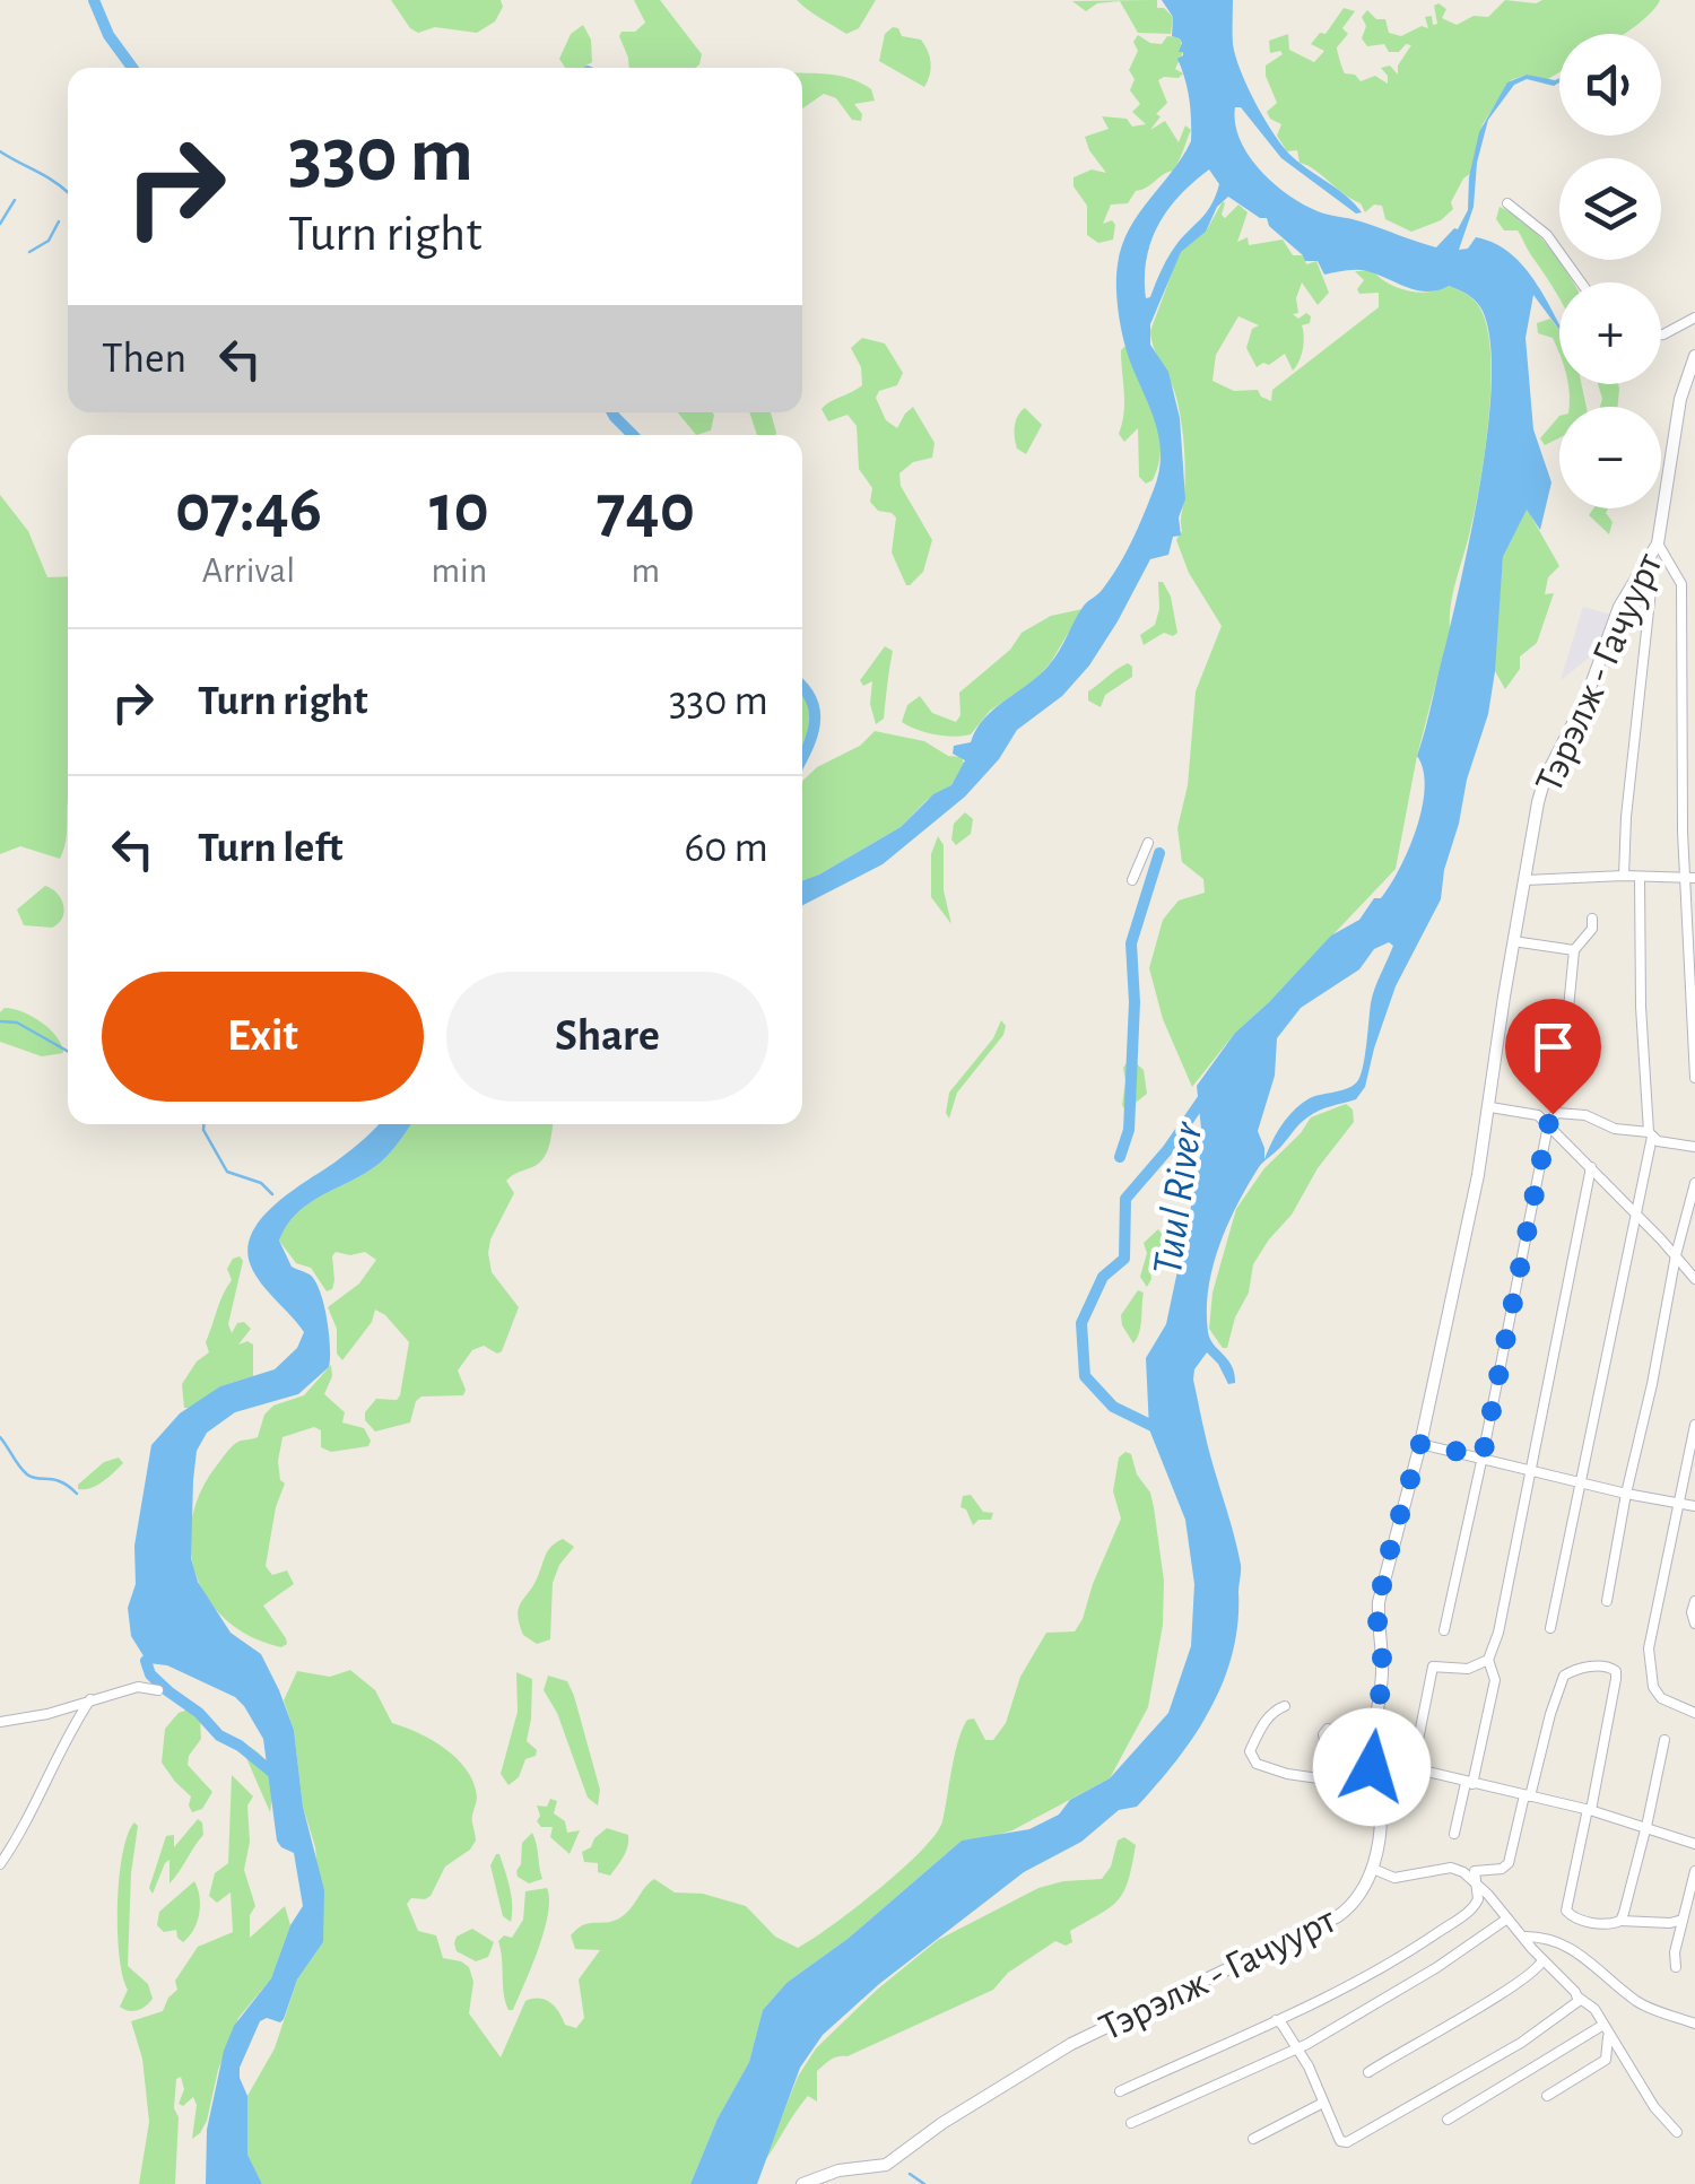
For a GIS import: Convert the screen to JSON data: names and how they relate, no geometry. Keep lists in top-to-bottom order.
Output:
{
  "streets": {
    "main road": ["Тэрэлж - Гачуурт"]
  },
  "water": ["Tuul River"],
  "page": {
    "map_buttons": ["+", "−"],
    "turn": ["330 m", "Turn right"],
    "then": "Then",
    "eta": [
      "07:46",
      "Arrival",
      "10",
      "min",
      "740",
      "m"
    ],
    "list": [
      {
        "name": "Turn right",
        "value": "330 m"
      },
      {
        "name": "Turn left",
        "value": "60 m"
      }
    ],
    "buttons": ["Exit", "Share"]
  }
}
